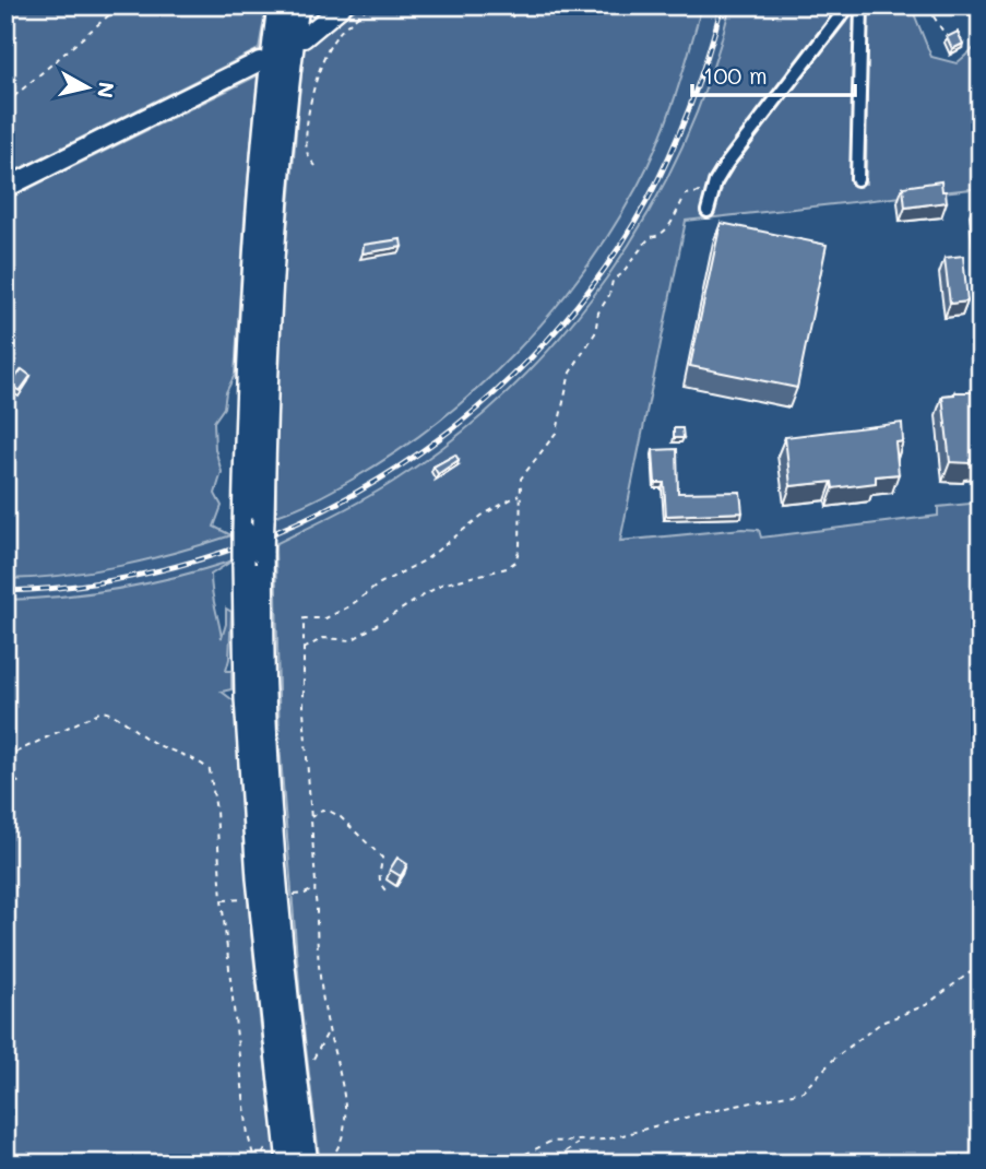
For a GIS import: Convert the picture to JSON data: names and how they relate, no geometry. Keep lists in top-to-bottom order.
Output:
{
  "scale_bar": "100 m",
  "north": "right"
}
